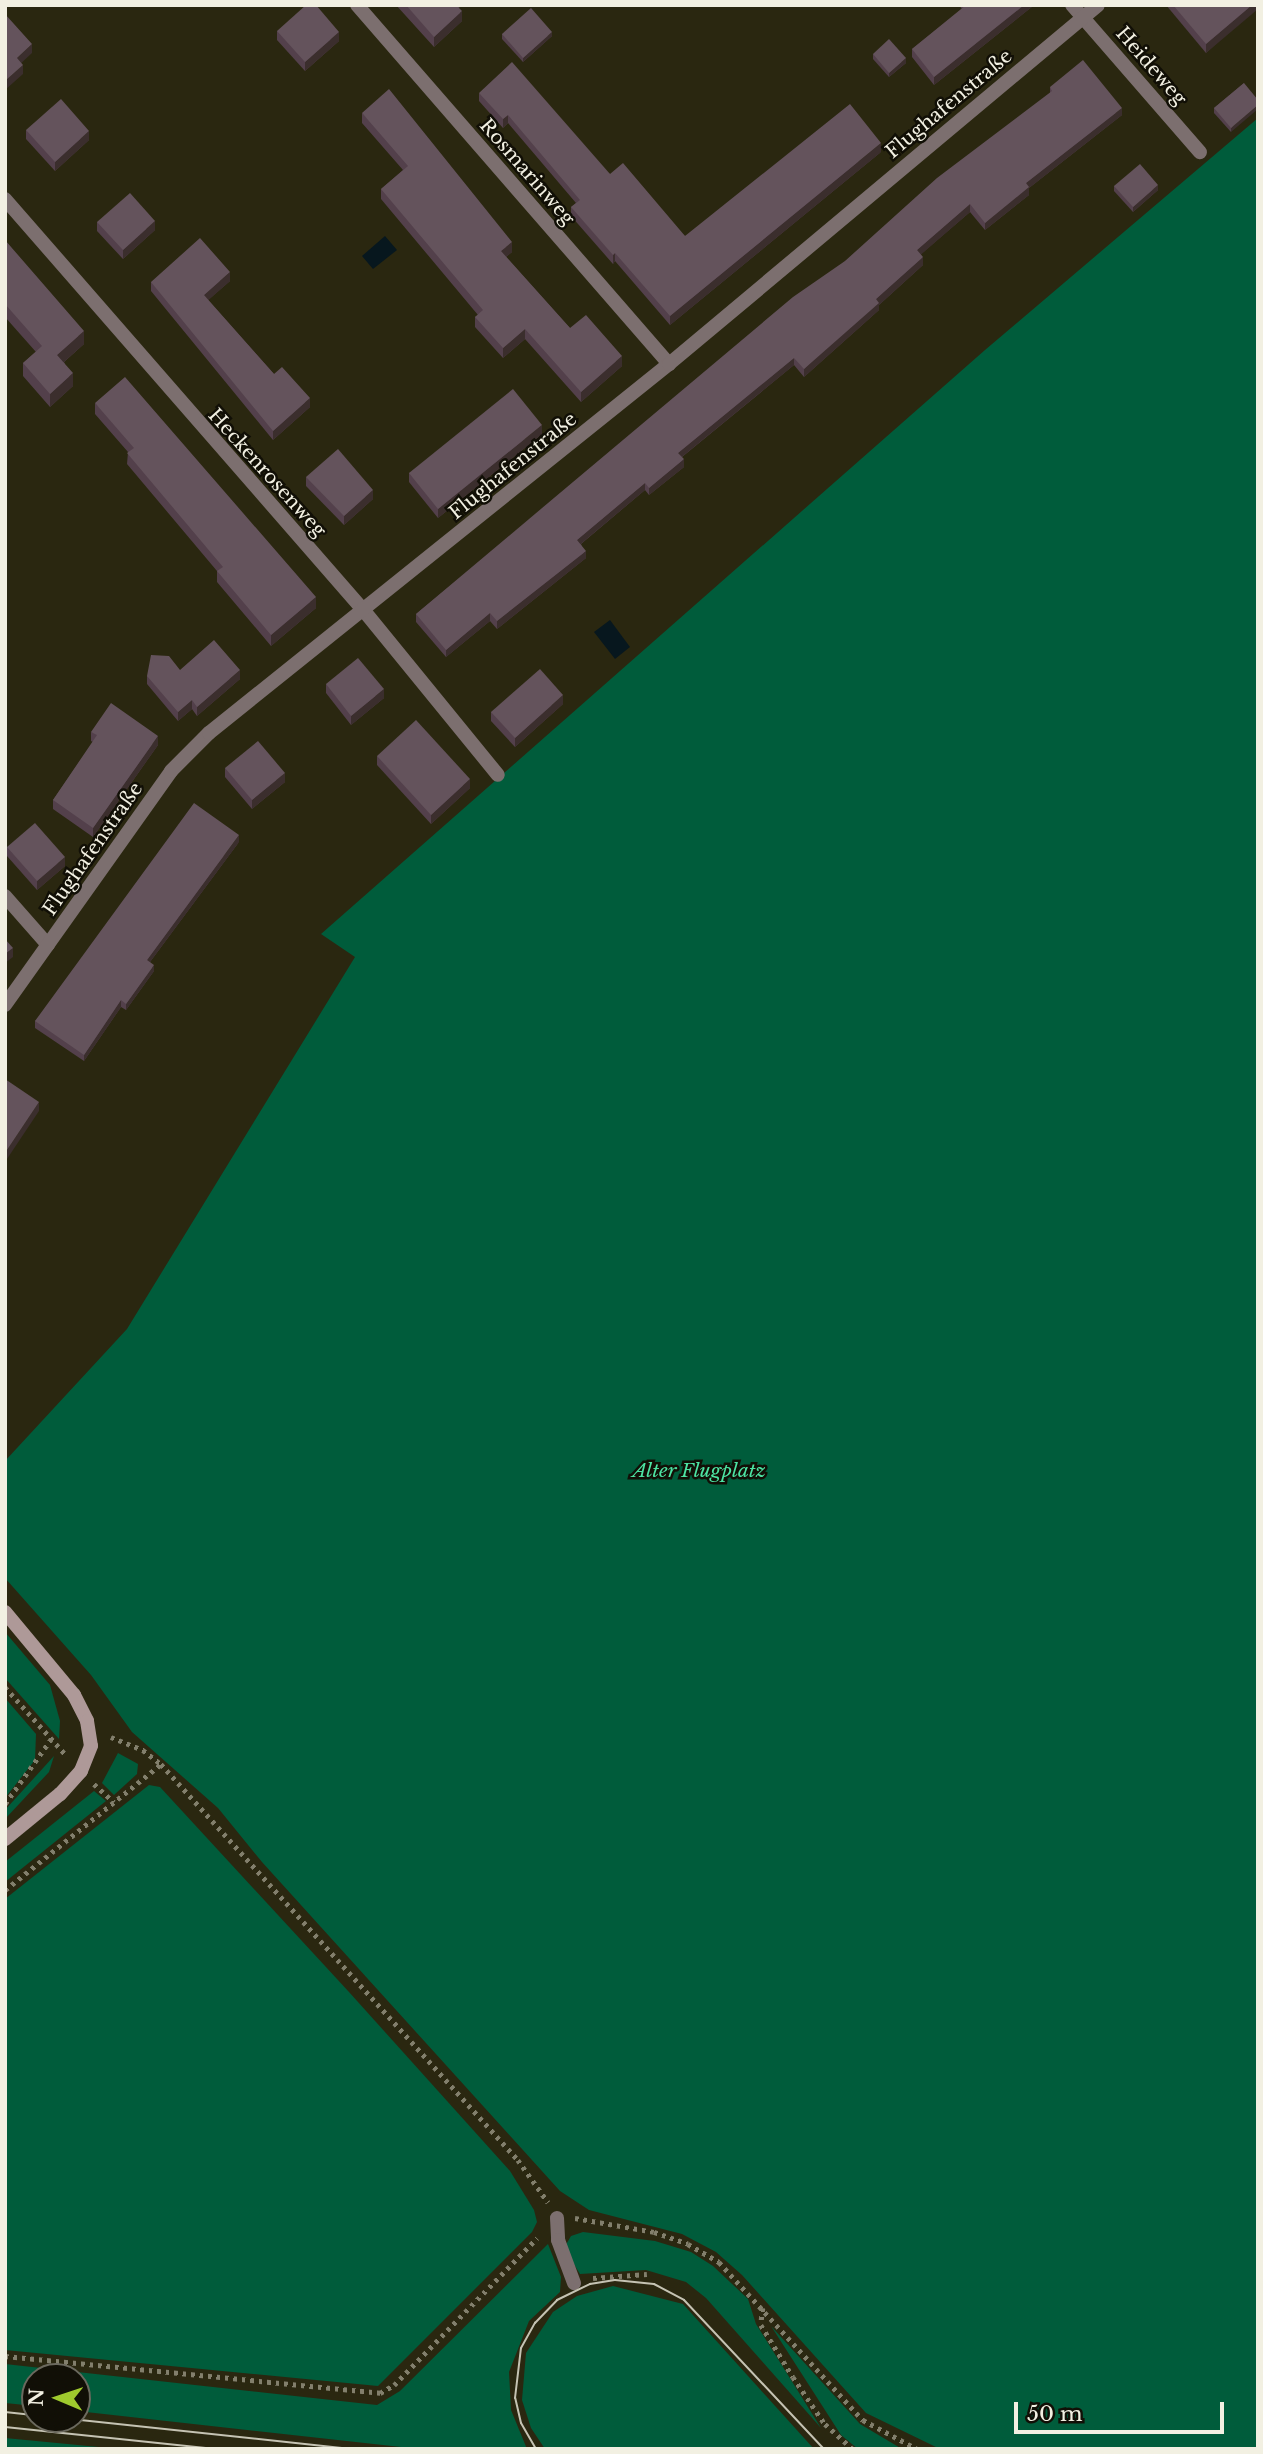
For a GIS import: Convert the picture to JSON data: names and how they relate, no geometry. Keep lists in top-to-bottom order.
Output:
{
  "streets": {
    "street": [
      "Heideweg",
      "Flughafenstraße",
      "Rosmarinweg",
      "Heckenrosenweg"
    ]
  },
  "crossings": [
    ["Heideweg", "Flughafenstraße"],
    ["Flughafenstraße", "Rosmarinweg"],
    ["Flughafenstraße", "Heckenrosenweg"]
  ],
  "parks": ["Alter Flugplatz"],
  "scale_bar": "50 m",
  "north": "left"
}
